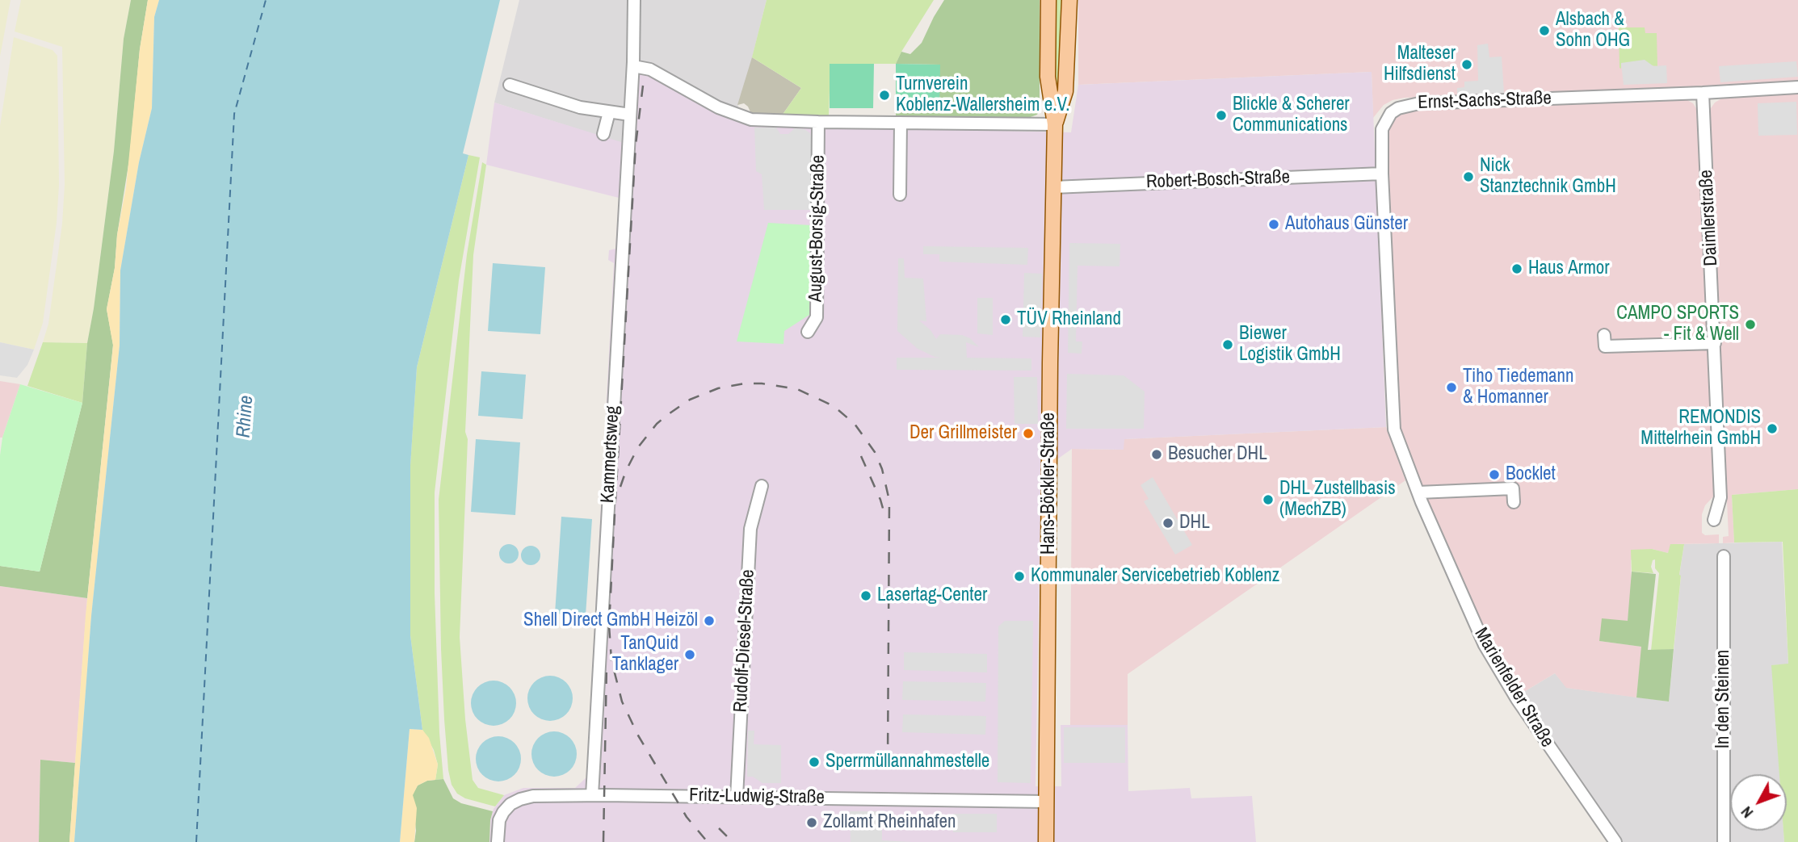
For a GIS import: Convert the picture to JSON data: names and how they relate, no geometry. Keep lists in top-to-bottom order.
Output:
{
  "streets": {
    "main road": ["Hans-Böckler-Straße"],
    "street": [
      "Ernst-Sachs-Straße",
      "Robert-Bosch-Straße",
      "Daimlerstraße",
      "August-Borsig-Straße",
      "Kammertsweg",
      "Rudolf-Diesel-Straße",
      "Marienfelder Straße",
      "In den Steinen",
      "Fritz-Ludwig-Straße"
    ]
  },
  "crossings": [
    ["Ernst-Sachs-Straße", "Robert-Bosch-Straße"],
    ["Ernst-Sachs-Straße", "Daimlerstraße"],
    ["Ernst-Sachs-Straße", "Marienfelder Straße"],
    ["Robert-Bosch-Straße", "Hans-Böckler-Straße"],
    ["Kammertsweg", "Fritz-Ludwig-Straße"],
    ["Hans-Böckler-Straße", "Fritz-Ludwig-Straße"],
    ["Rudolf-Diesel-Straße", "Fritz-Ludwig-Straße"]
  ],
  "water": ["Rhine"],
  "places": [
    "Alsbach & Sohn OHG",
    "Malteser Hilfsdienst",
    "Turnverein Koblenz-Wallersheim e.V.",
    "Blickle & Scherer Communications",
    "Nick Stanztechnik GmbH",
    "Autohaus Günster",
    "Haus Armor",
    "TÜV Rheinland",
    "CAMPO SPORTS - Fit & Well",
    "Biewer Logistik GmbH",
    "Tiho Tiedemann & Homanner",
    "REMONDIS Mittelrhein GmbH",
    "Der Grillmeister",
    "Besucher DHL",
    "Bocklet",
    "DHL Zustellbasis (MechZB)",
    "DHL",
    "Kommunaler Servicebetrieb Koblenz",
    "Lasertag-Center",
    "Shell Direct GmbH Heizöl",
    "TanQuid Tanklager",
    "Sperrmüllannahmestelle",
    "Zollamt Rheinhafen"
  ],
  "north": "bottom left"
}
